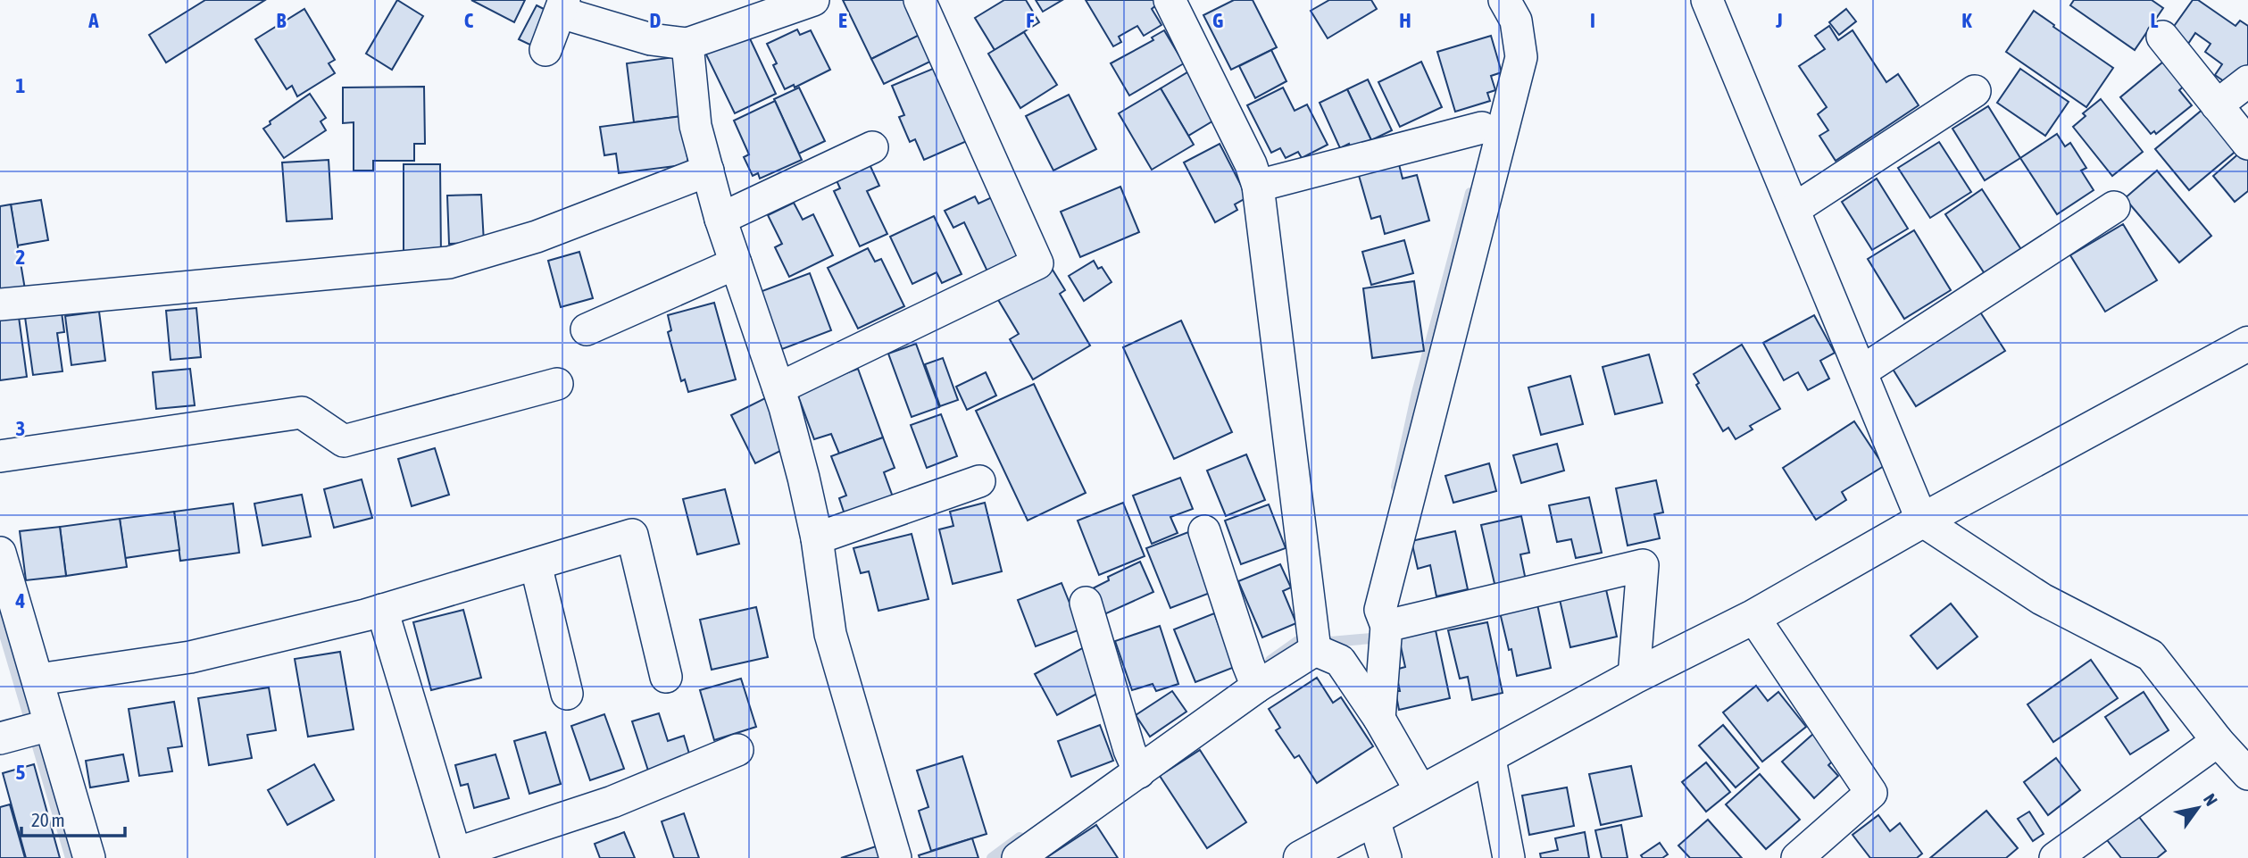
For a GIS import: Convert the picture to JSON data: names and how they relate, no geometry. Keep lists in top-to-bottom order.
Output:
{
  "scale_bar": "20 m",
  "north": "top right",
  "grid": {
    "columns": [
      "A",
      "B",
      "C",
      "D",
      "E",
      "F",
      "G",
      "H",
      "I",
      "J",
      "K",
      "L"
    ],
    "rows": [
      "1",
      "2",
      "3",
      "4",
      "5"
    ]
  }
}
